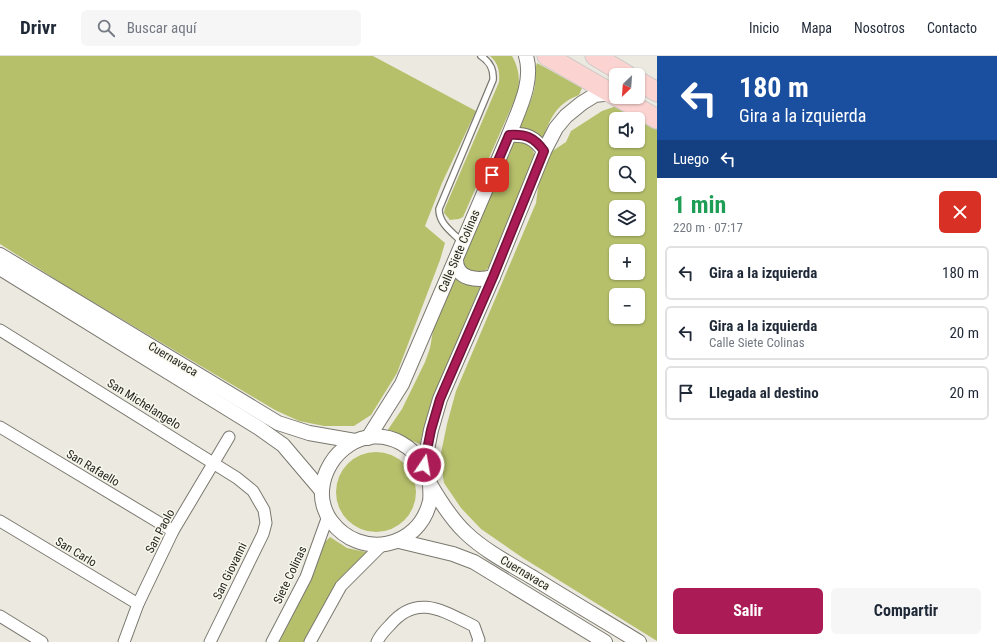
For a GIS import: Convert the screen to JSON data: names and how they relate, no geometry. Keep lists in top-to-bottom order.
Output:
{
  "streets": {
    "street": [
      "Calle Siete Colinas",
      "Cuernavaca",
      "San Michelangelo",
      "San Rafaello",
      "San Paolo",
      "San Carlo",
      "San Giovanni",
      "Siete Colinas"
    ]
  },
  "crossings": [
    ["Calle Siete Colinas", "Cuernavaca"],
    ["Calle Siete Colinas", "Siete Colinas"],
    ["Cuernavaca", "Siete Colinas"],
    ["San Michelangelo", "San Paolo"],
    ["San Michelangelo", "San Giovanni"],
    ["San Rafaello", "San Paolo"],
    ["San Paolo", "San Carlo"]
  ],
  "north": "bottom left",
  "page": {
    "header": "Drivr",
    "search": "Buscar aquí",
    "nav": [
      "Inicio",
      "Mapa",
      "Nosotros",
      "Contacto"
    ],
    "turn": ["180 m", "Gira a la izquierda"],
    "map_buttons": ["+", "−"],
    "then": "Luego",
    "heading": ["1 min", "220 m · 07:17"],
    "list": [
      {
        "name": "Gira a la izquierda",
        "value": "180 m"
      },
      {
        "name": "Gira a la izquierda",
        "note": "Calle Siete Colinas",
        "value": "20 m"
      },
      {
        "name": "Llegada al destino",
        "value": "20 m"
      }
    ],
    "buttons": ["Salir", "Compartir"]
  }
}
